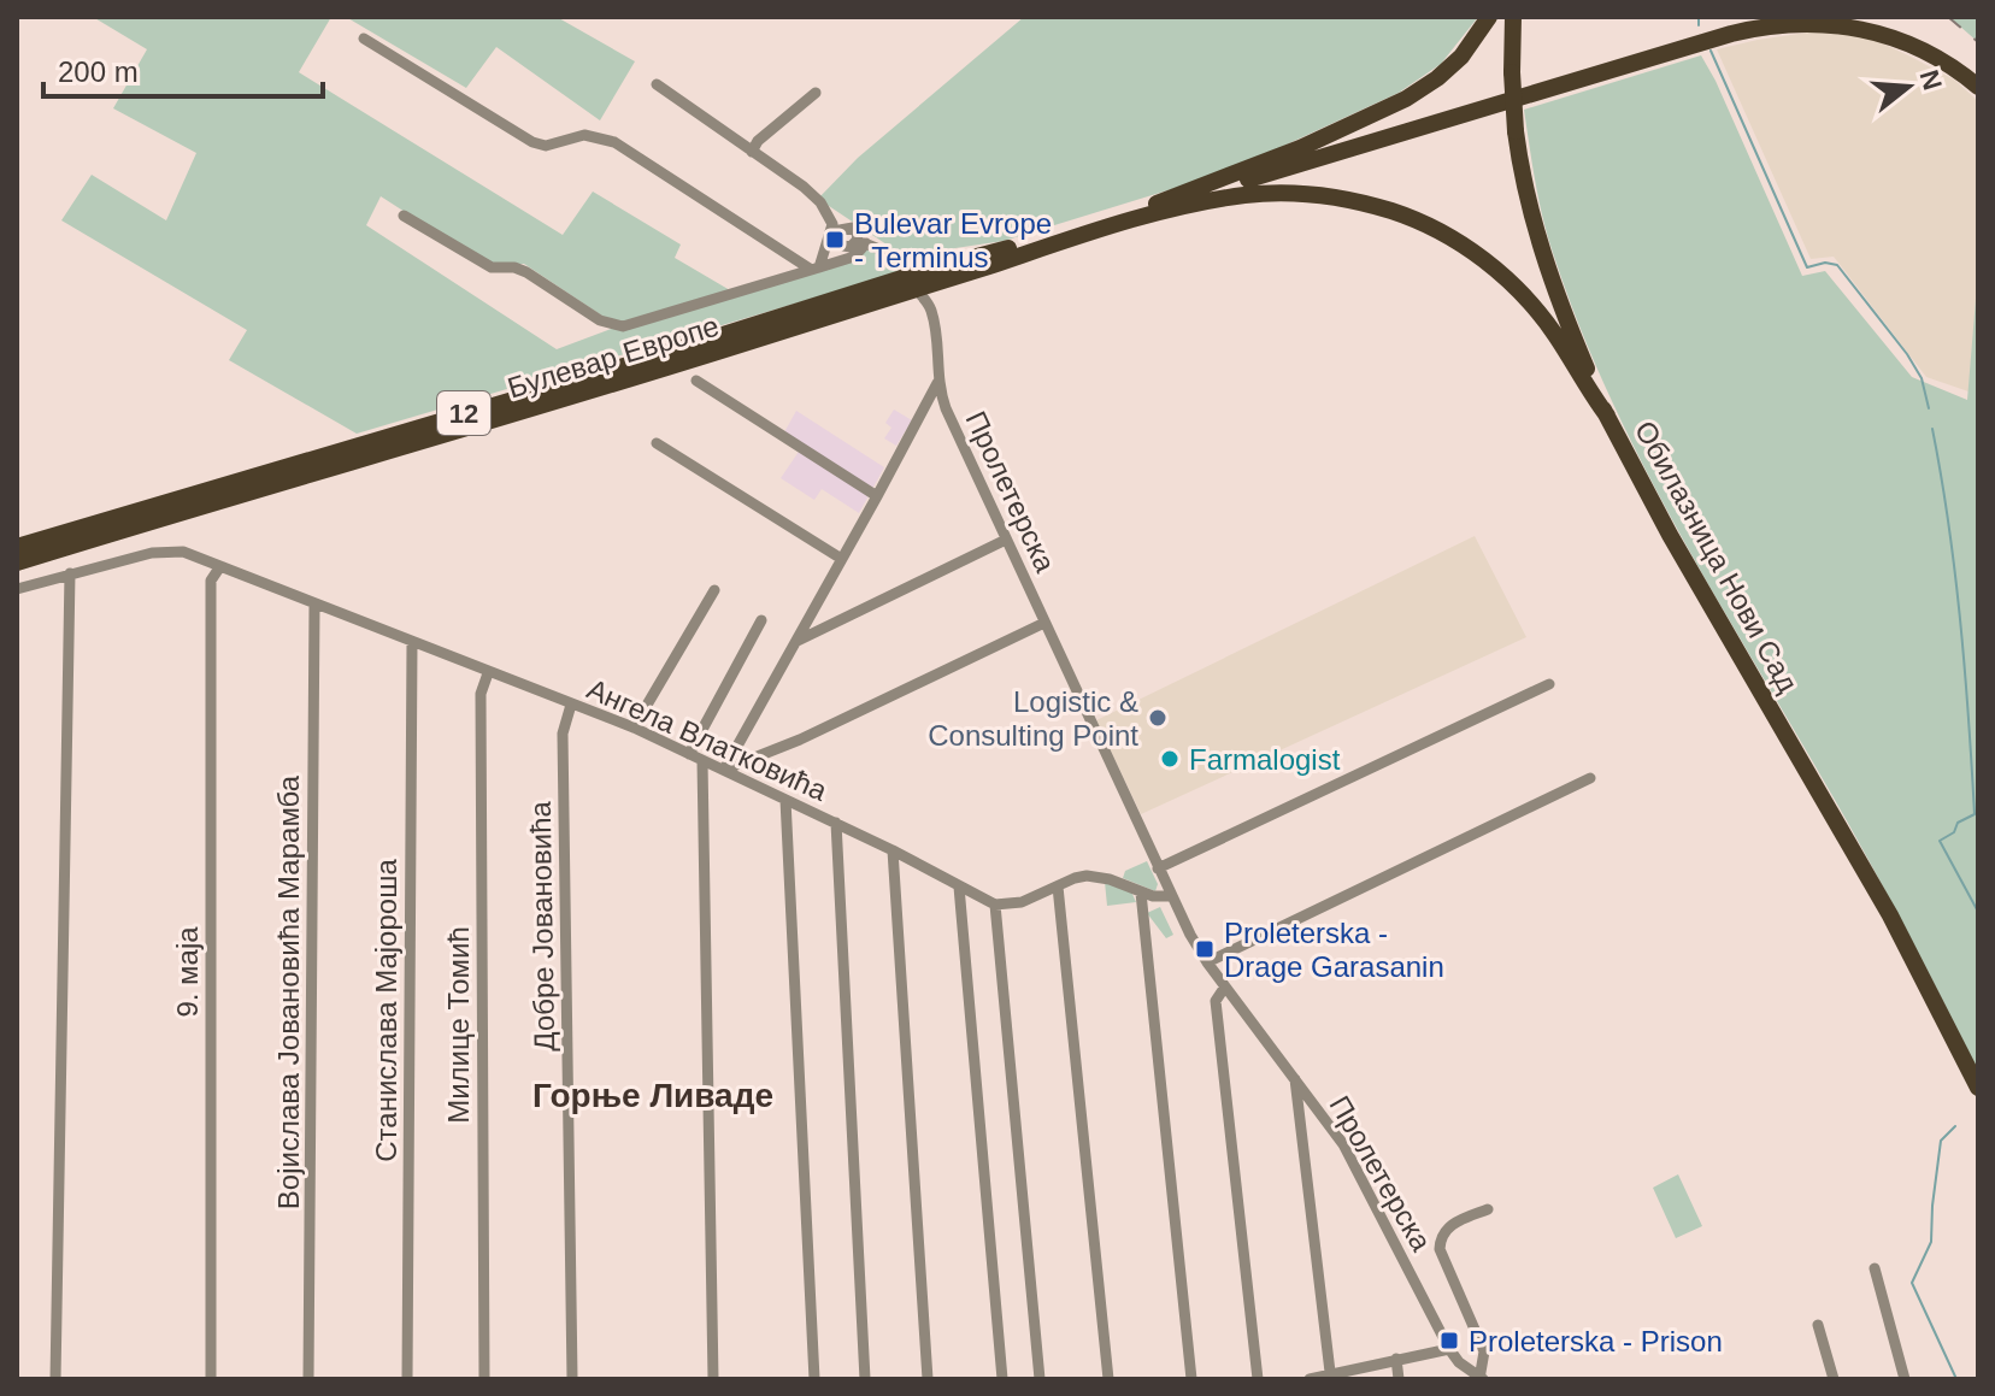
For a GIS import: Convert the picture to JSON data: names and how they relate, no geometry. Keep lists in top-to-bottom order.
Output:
{
  "streets": {
    "main road": ["Булевар Европе", "12", "Обилазница Нови Сад"],
    "street": [
      "Пролетерска",
      "Ангела Влатковића",
      "Добре Јовановића",
      "9. маја",
      "Војислава Јовановића Марамба",
      "Станислава Мајороша",
      "Милице Томић"
    ]
  },
  "crossings": [
    ["Булевар Европе", "Пролетерска"],
    ["Ангела Влатковића", "Добре Јовановића"],
    ["Ангела Влатковића", "9. маја"],
    ["Ангела Влатковића", "Војислава Јовановића Марамба"],
    ["Ангела Влатковића", "Станислава Мајороша"],
    ["Ангела Влатковића", "Милице Томић"]
  ],
  "districts": ["Горње Ливаде"],
  "places": {
    "transit": ["Bulevar Evrope - Terminus", "Proleterska - Drage Garasanin", "Proleterska - Prison"],
    "other": ["Logistic & Consulting Point", "Farmalogist"]
  },
  "scale_bar": "200 m",
  "north": "right"
}
